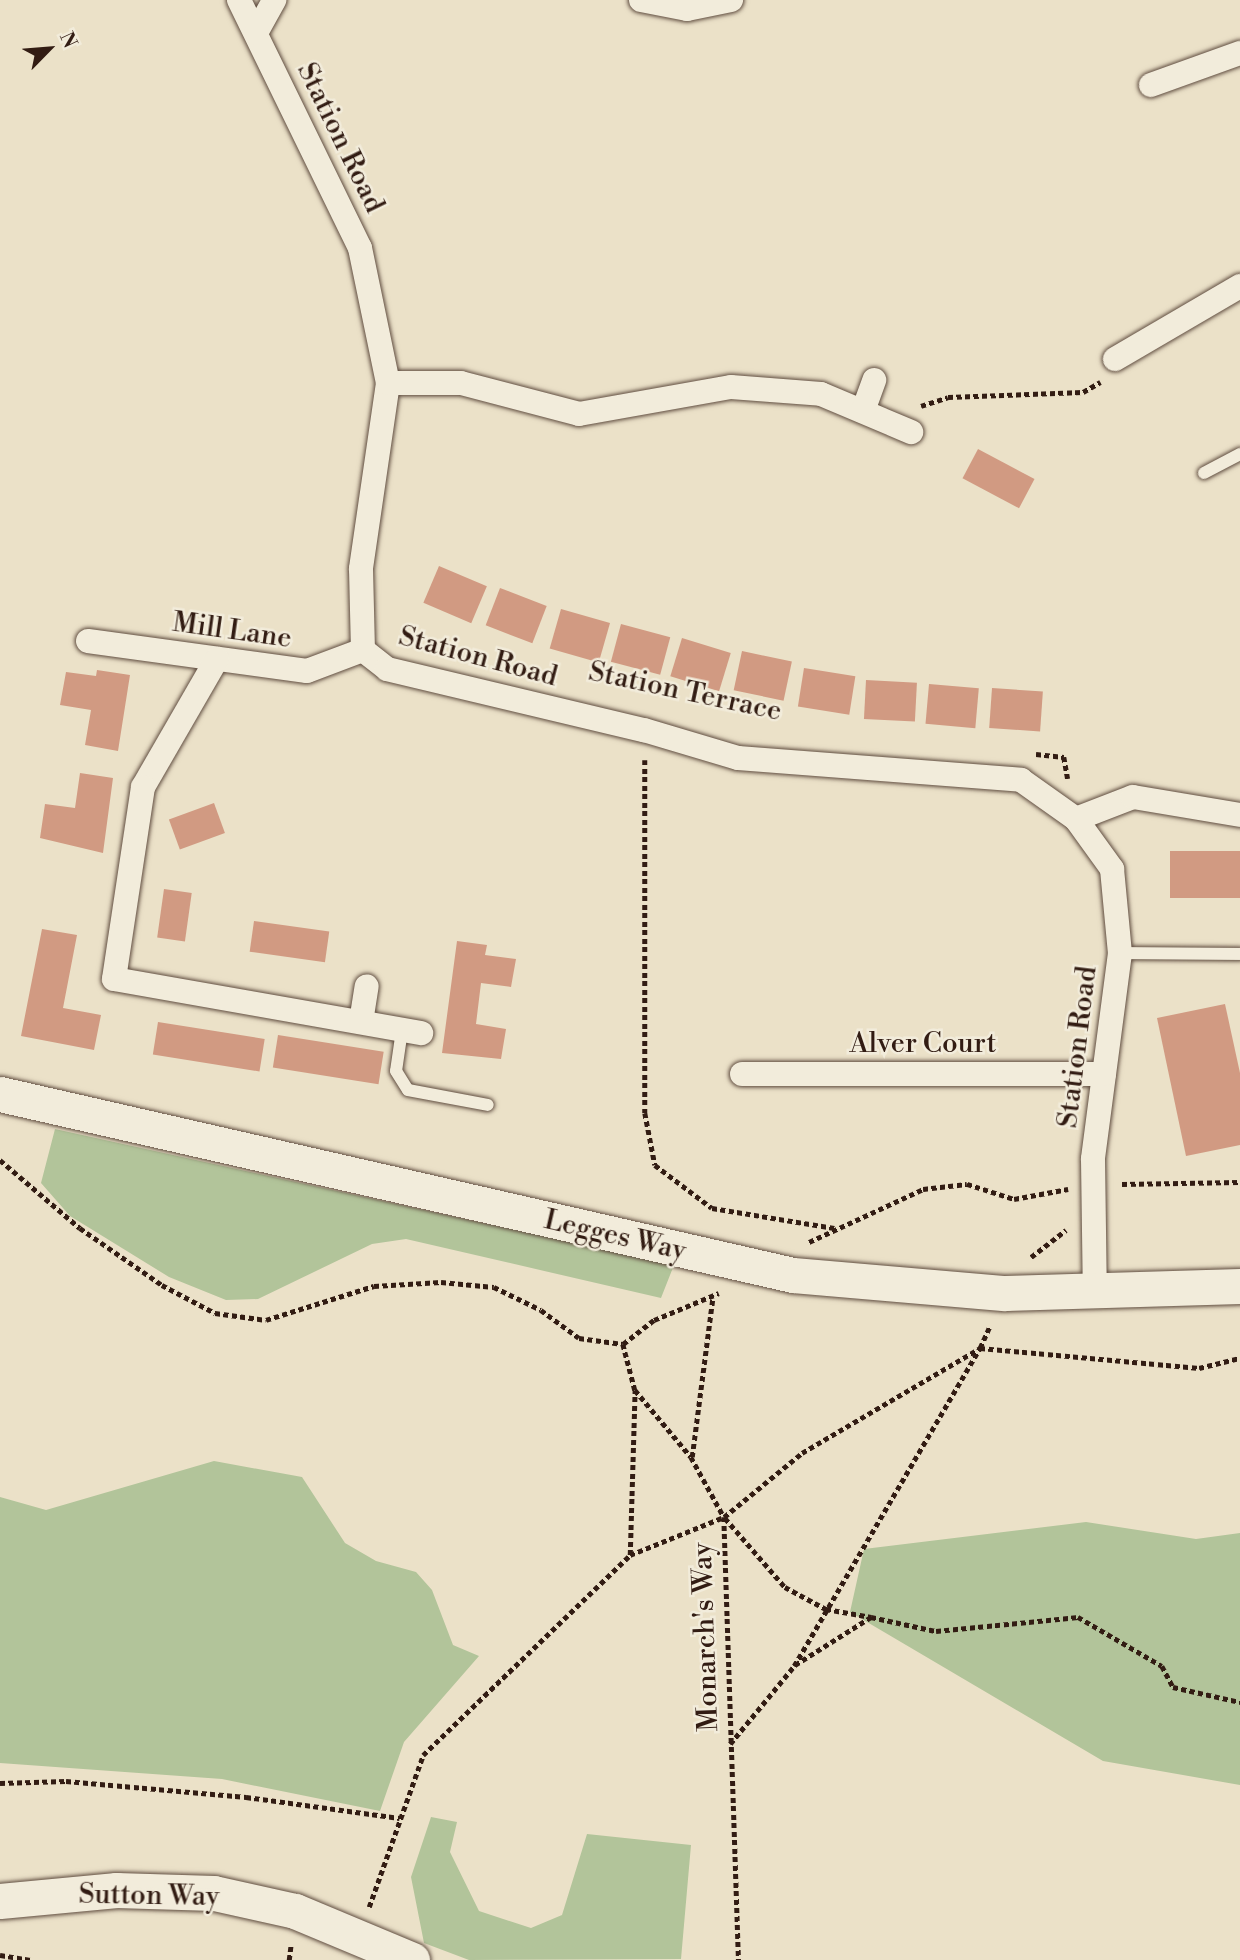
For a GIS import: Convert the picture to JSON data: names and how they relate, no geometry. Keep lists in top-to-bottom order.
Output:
{
  "streets": {
    "street": [
      "Station Road",
      "Mill Lane",
      "Alver Court",
      "Legges Way",
      "Sutton Way"
    ],
    "path": ["Monarch's Way"]
  },
  "crossings": [
    ["Station Road", "Mill Lane"],
    ["Station Road", "Alver Court"],
    ["Station Road", "Legges Way"]
  ],
  "north": "top right"
}
